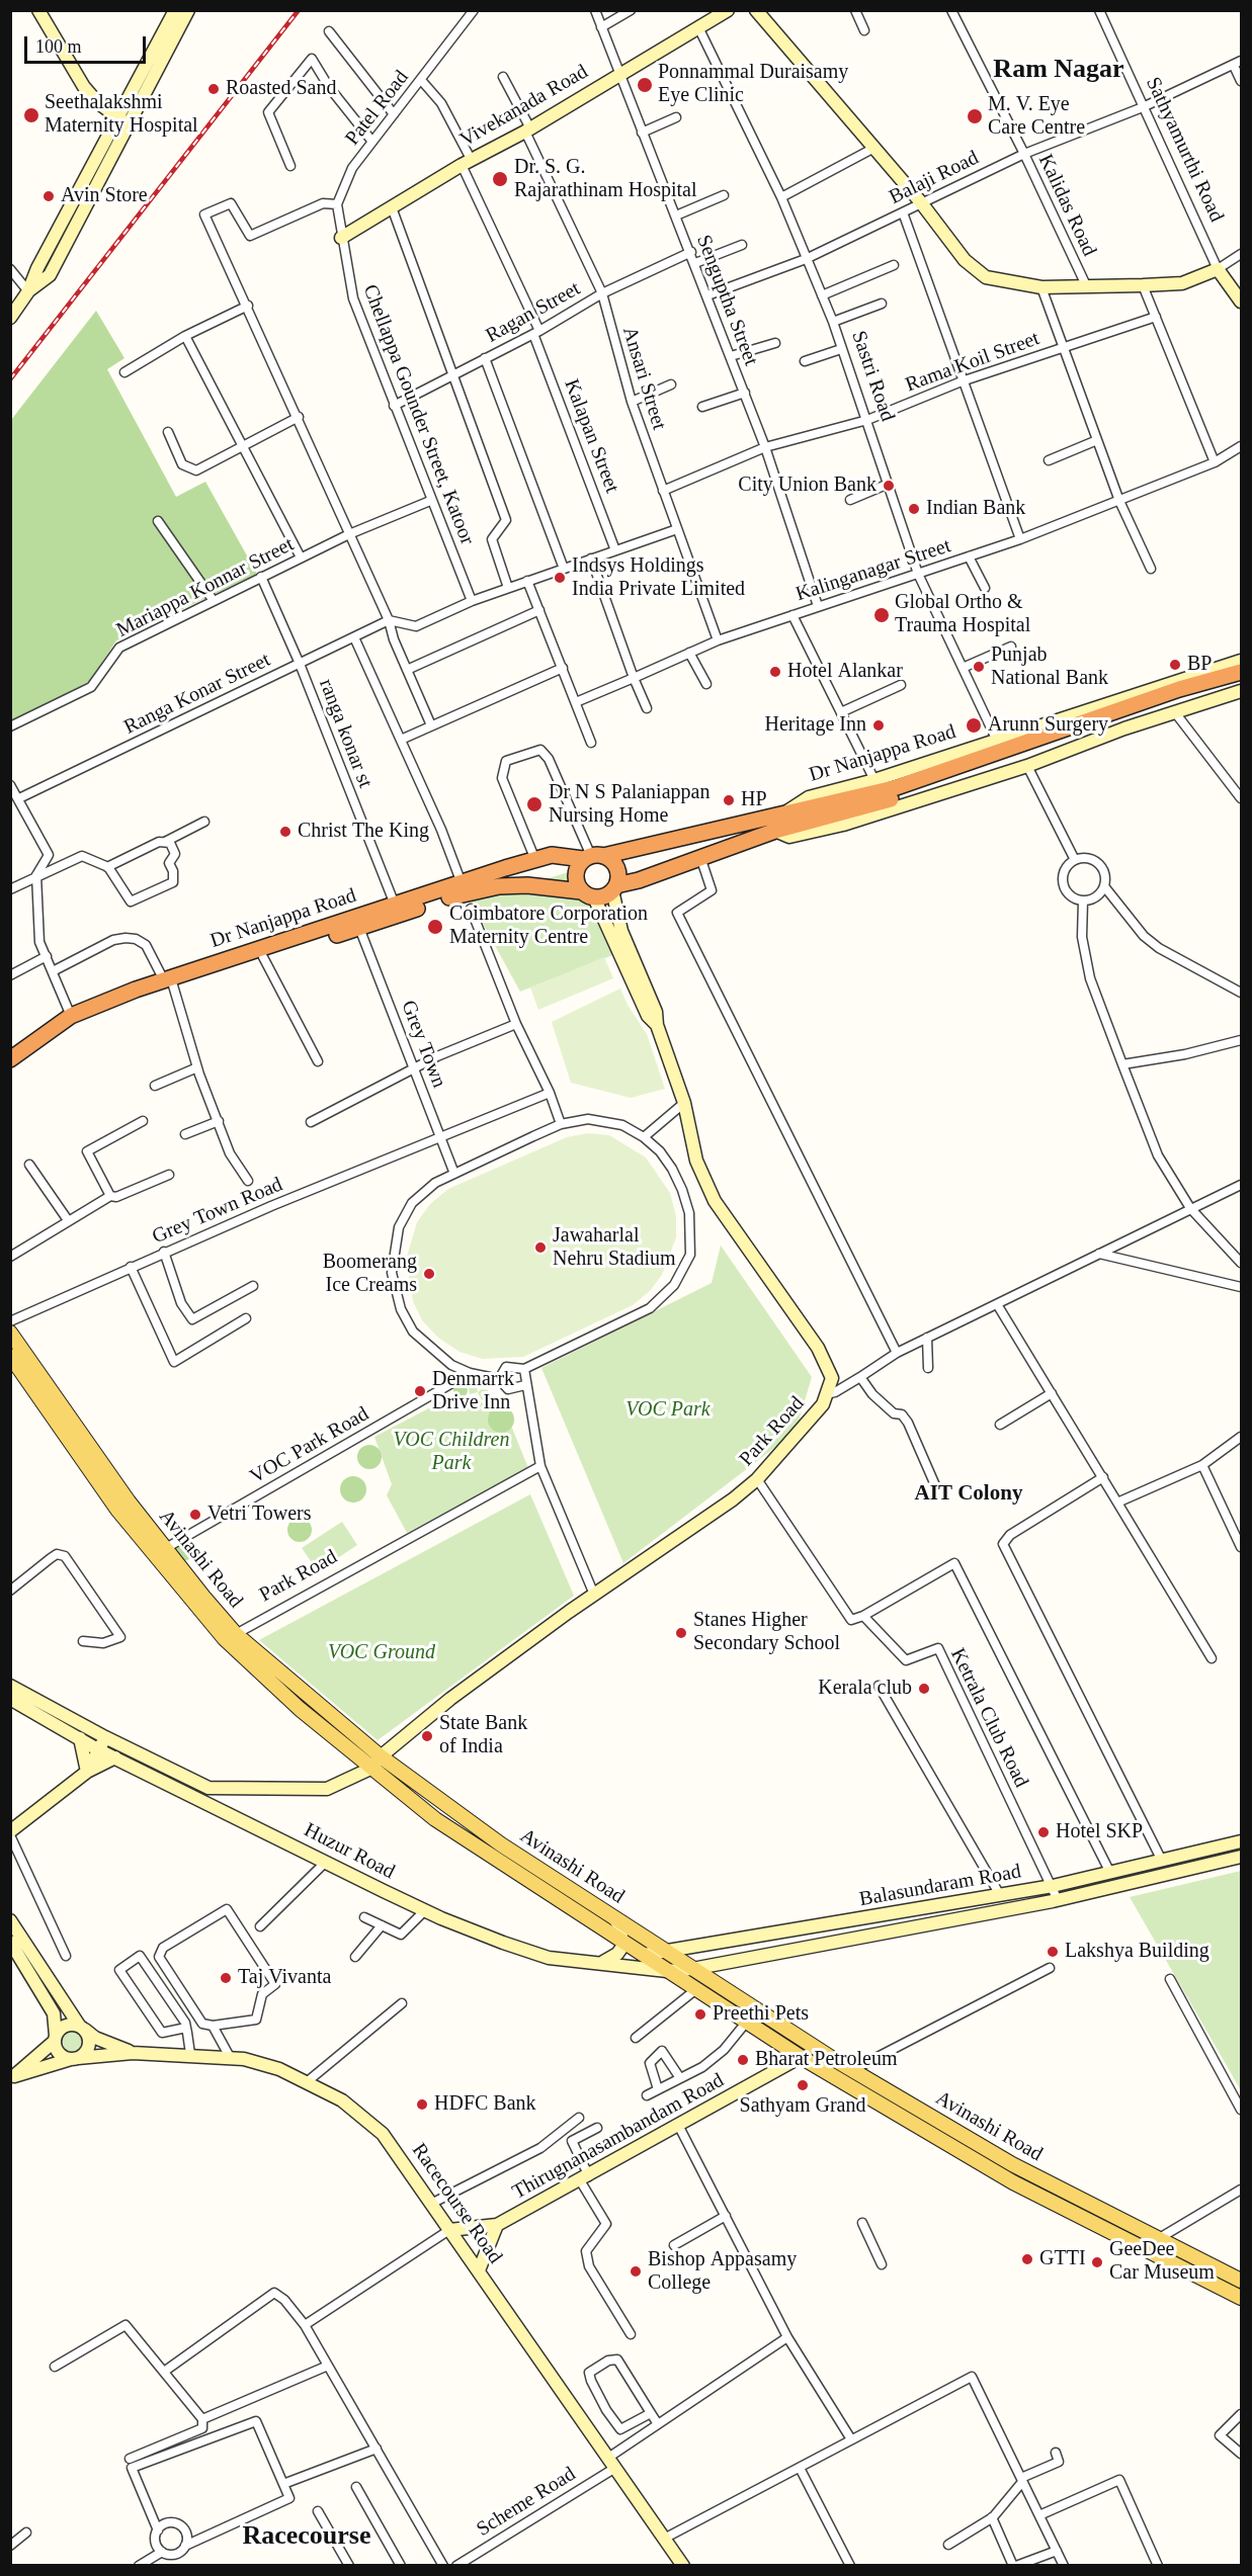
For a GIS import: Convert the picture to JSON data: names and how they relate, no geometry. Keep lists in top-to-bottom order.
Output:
{
  "streets": {
    "highway": ["Dr Nanjappa Road"],
    "main road": [
      "Vivekanada Road",
      "Sathyamurthi Road",
      "Park Road",
      "Avinashi Road",
      "Huzur Road",
      "Balasundaram Road",
      "Thirugnanasambandam Road",
      "Racecourse Road"
    ],
    "street": [
      "Patel Road",
      "Balaji Road",
      "Kalidas Road",
      "Senguptha Street",
      "Ragan Street",
      "Rama Koil Street",
      "Sastri Road",
      "Ansari Street",
      "Chellappa Gounder Street, Katoor",
      "Kalapan Street",
      "Kalinganagar Street",
      "Mariappa Konnar Street",
      "Ranga Konar Street",
      "ranga konar st",
      "Grey Town",
      "Grey Town Road",
      "VOC Park Road",
      "Ketrala Club Road",
      "Scheme Road"
    ]
  },
  "crossings": [
    ["Vivekanada Road", "Senguptha Street"],
    ["Vivekanada Road", "Sastri Road"],
    ["Vivekanada Road", "Ansari Street"],
    ["Vivekanada Road", "Chellappa Gounder Street, Katoor"],
    ["Sathyamurthi Road", "Balaji Road"],
    ["Balaji Road", "Kalidas Road"],
    ["Balaji Road", "Senguptha Street"],
    ["Balaji Road", "Sastri Road"],
    ["Senguptha Street", "Ragan Street"],
    ["Senguptha Street", "Rama Koil Street"],
    ["Senguptha Street", "Kalinganagar Street"],
    ["Ragan Street", "Ansari Street"],
    ["Ragan Street", "Chellappa Gounder Street, Katoor"],
    ["Ragan Street", "Kalapan Street"],
    ["Rama Koil Street", "Sastri Road"],
    ["Rama Koil Street", "Ansari Street"],
    ["Sastri Road", "Kalinganagar Street"],
    ["Sastri Road", "Dr Nanjappa Road"],
    ["Ansari Street", "Kalinganagar Street"],
    ["Chellappa Gounder Street, Katoor", "Mariappa Konnar Street"],
    ["Mariappa Konnar Street", "ranga konar st"],
    ["Ranga Konar Street", "ranga konar st"],
    ["ranga konar st", "Dr Nanjappa Road"],
    ["Dr Nanjappa Road", "Grey Town"],
    ["Dr Nanjappa Road", "Park Road"],
    ["Grey Town", "Grey Town Road"],
    ["Park Road", "Avinashi Road"],
    ["Park Road", "Ketrala Club Road"],
    ["VOC Park Road", "Avinashi Road"],
    ["Avinashi Road", "Huzur Road"],
    ["Avinashi Road", "Balasundaram Road"],
    ["Avinashi Road", "Thirugnanasambandam Road"],
    ["Ketrala Club Road", "Balasundaram Road"],
    ["Huzur Road", "Balasundaram Road"],
    ["Racecourse Road", "Scheme Road"]
  ],
  "districts": ["Ram Nagar", "AIT Colony", "Racecourse"],
  "parks": ["VOC Park", "VOC Children Park", "VOC Ground"],
  "places": [
    "Ponnammal Duraisamy Eye Clinic",
    "Roasted Sand",
    "Seethalakshmi Maternity Hospital",
    "M. V. Eye Care Centre",
    "Dr. S. G. Rajarathinam Hospital",
    "Avin Store",
    "City Union Bank",
    "Indian Bank",
    "Indsys Holdings India Private Limited",
    "Global Ortho & Trauma Hospital",
    "BP",
    "Punjab National Bank",
    "Hotel Alankar",
    "Heritage Inn",
    "Arunn Surgery",
    "HP",
    "Dr N S Palaniappan Nursing Home",
    "Christ The King",
    "Coimbatore Corporation Maternity Centre",
    "Jawaharlal Nehru Stadium",
    "Boomerang Ice Creams",
    "Denmarrk Drive Inn",
    "Vetri Towers",
    "Stanes Higher Secondary School",
    "Kerala club",
    "State Bank of India",
    "Hotel SKP",
    "Lakshya Building",
    "Taj Vivanta",
    "Preethi Pets",
    "Bharat Petroleum",
    "Sathyam Grand",
    "HDFC Bank",
    "GTTI",
    "GeeDee Car Museum",
    "Bishop Appasamy College"
  ],
  "scale_bar": "100 m"
}
